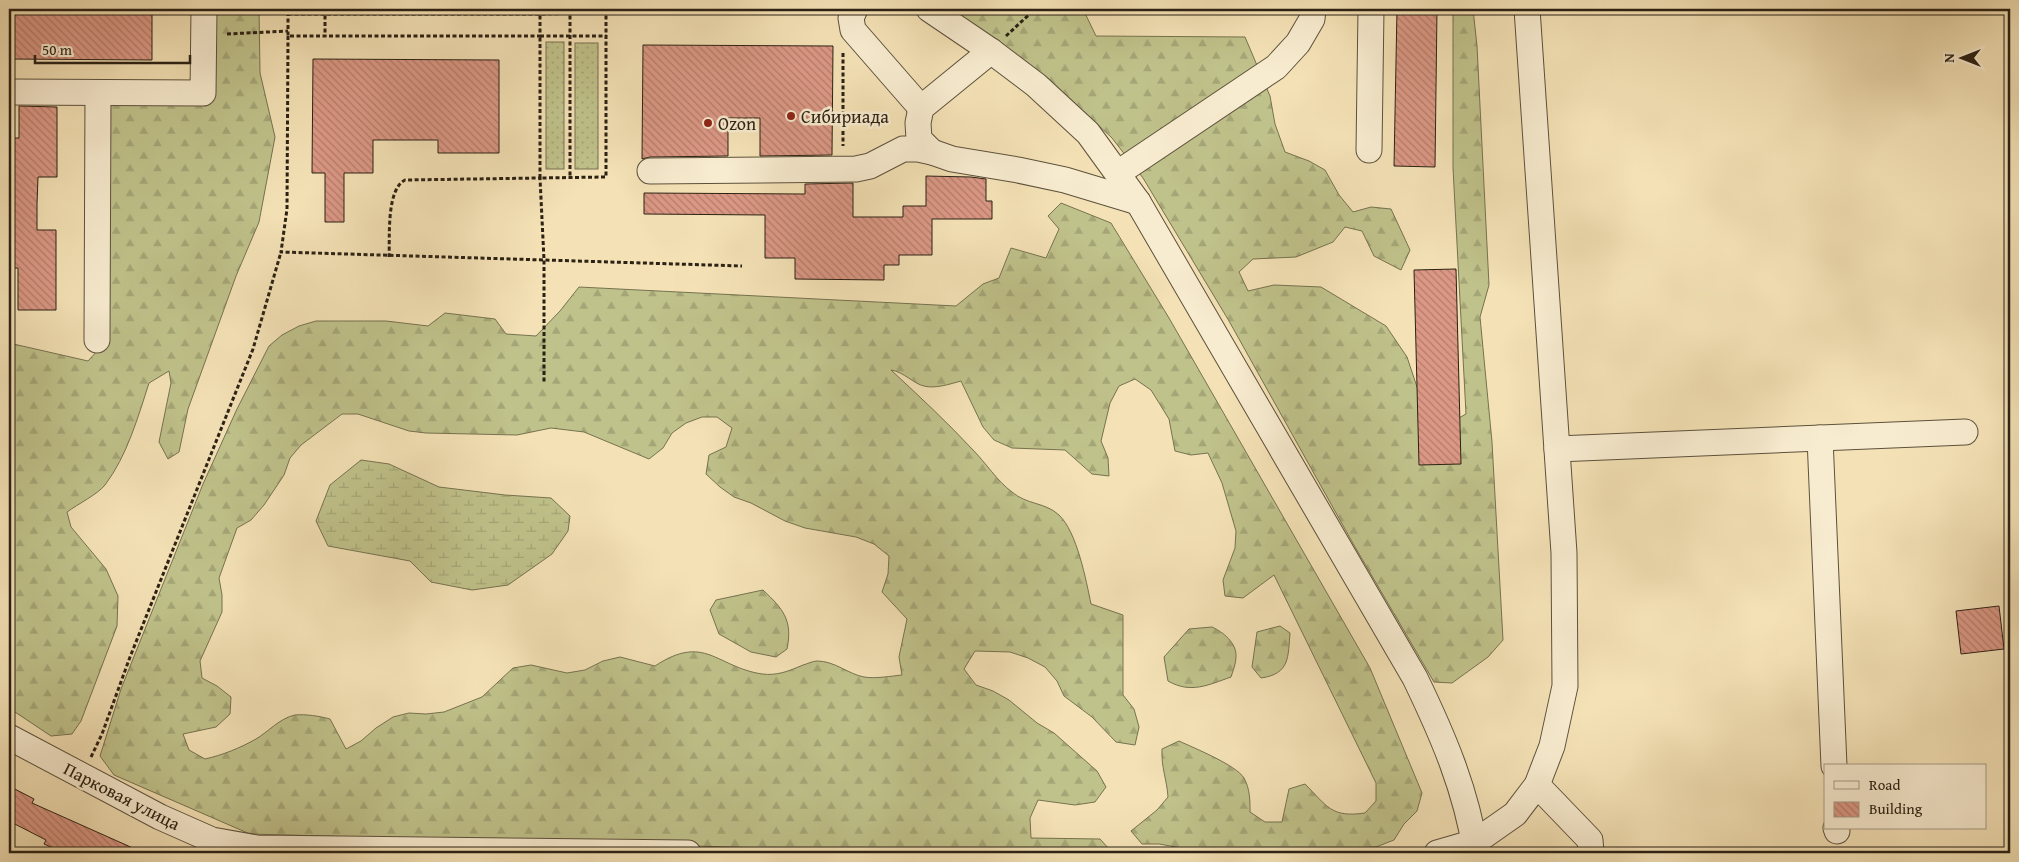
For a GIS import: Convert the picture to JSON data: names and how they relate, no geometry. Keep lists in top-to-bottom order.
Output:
{
  "streets": {
    "street": ["Парковая улица"]
  },
  "places": ["Сибириада", "Ozon"],
  "legend": ["Road", "Building"],
  "scale_bar": "50 m",
  "north": "left"
}
